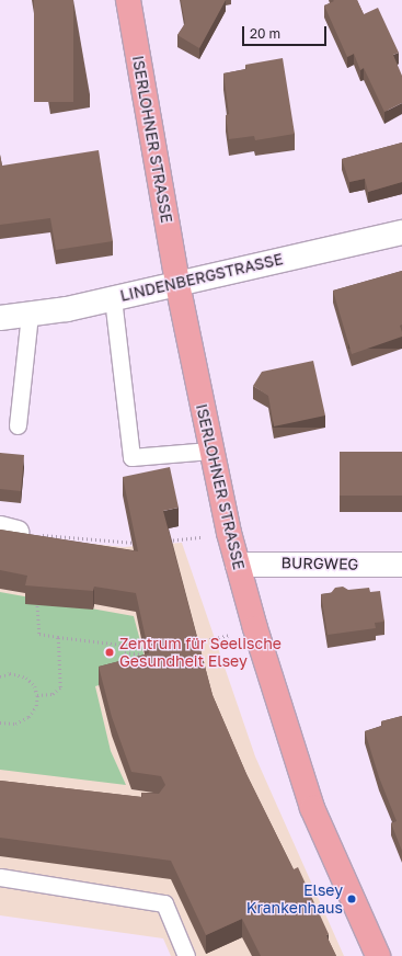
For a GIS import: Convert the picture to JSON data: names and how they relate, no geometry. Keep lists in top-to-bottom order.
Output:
{
  "streets": {
    "main road": ["ISERLOHNER STRASSE"],
    "street": ["LINDENBERGSTRASSE", "BURGWEG"]
  },
  "crossings": [
    ["ISERLOHNER STRASSE", "LINDENBERGSTRASSE"],
    ["ISERLOHNER STRASSE", "BURGWEG"]
  ],
  "places": ["Zentrum für Seelische Gesundheit Elsey", "Elsey Krankenhaus"],
  "scale_bar": "20 m"
}
